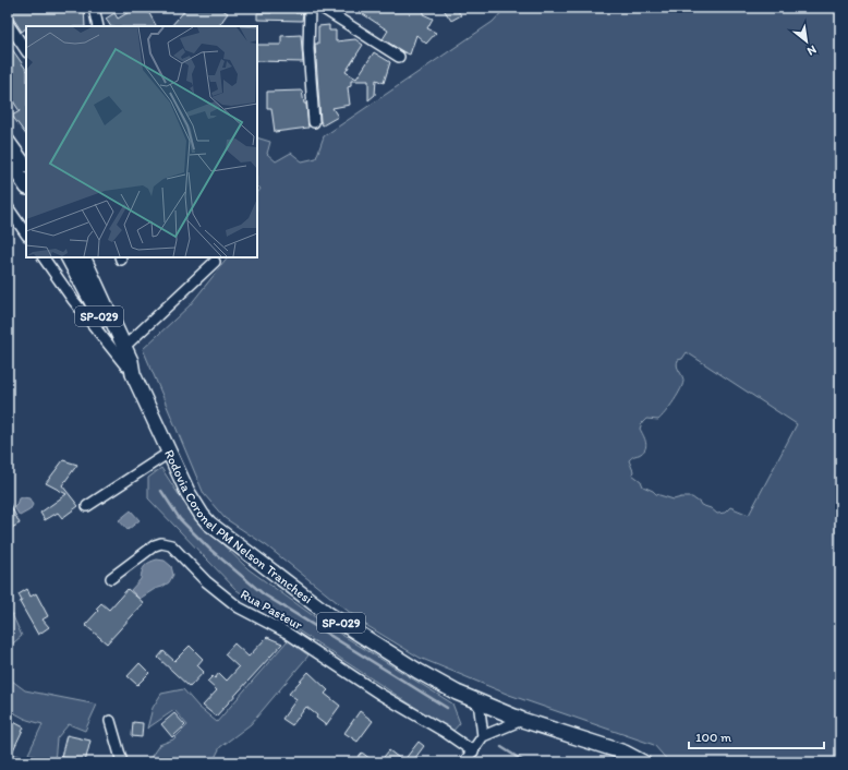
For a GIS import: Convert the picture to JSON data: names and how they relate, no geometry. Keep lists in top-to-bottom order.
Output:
{
  "streets": {
    "highway": ["SP-029", "Rodovia Coronel PM Nelson Tranchesi"],
    "street": ["Rua Pasteur"]
  },
  "scale_bar": "100 m",
  "north": "bottom right"
}
